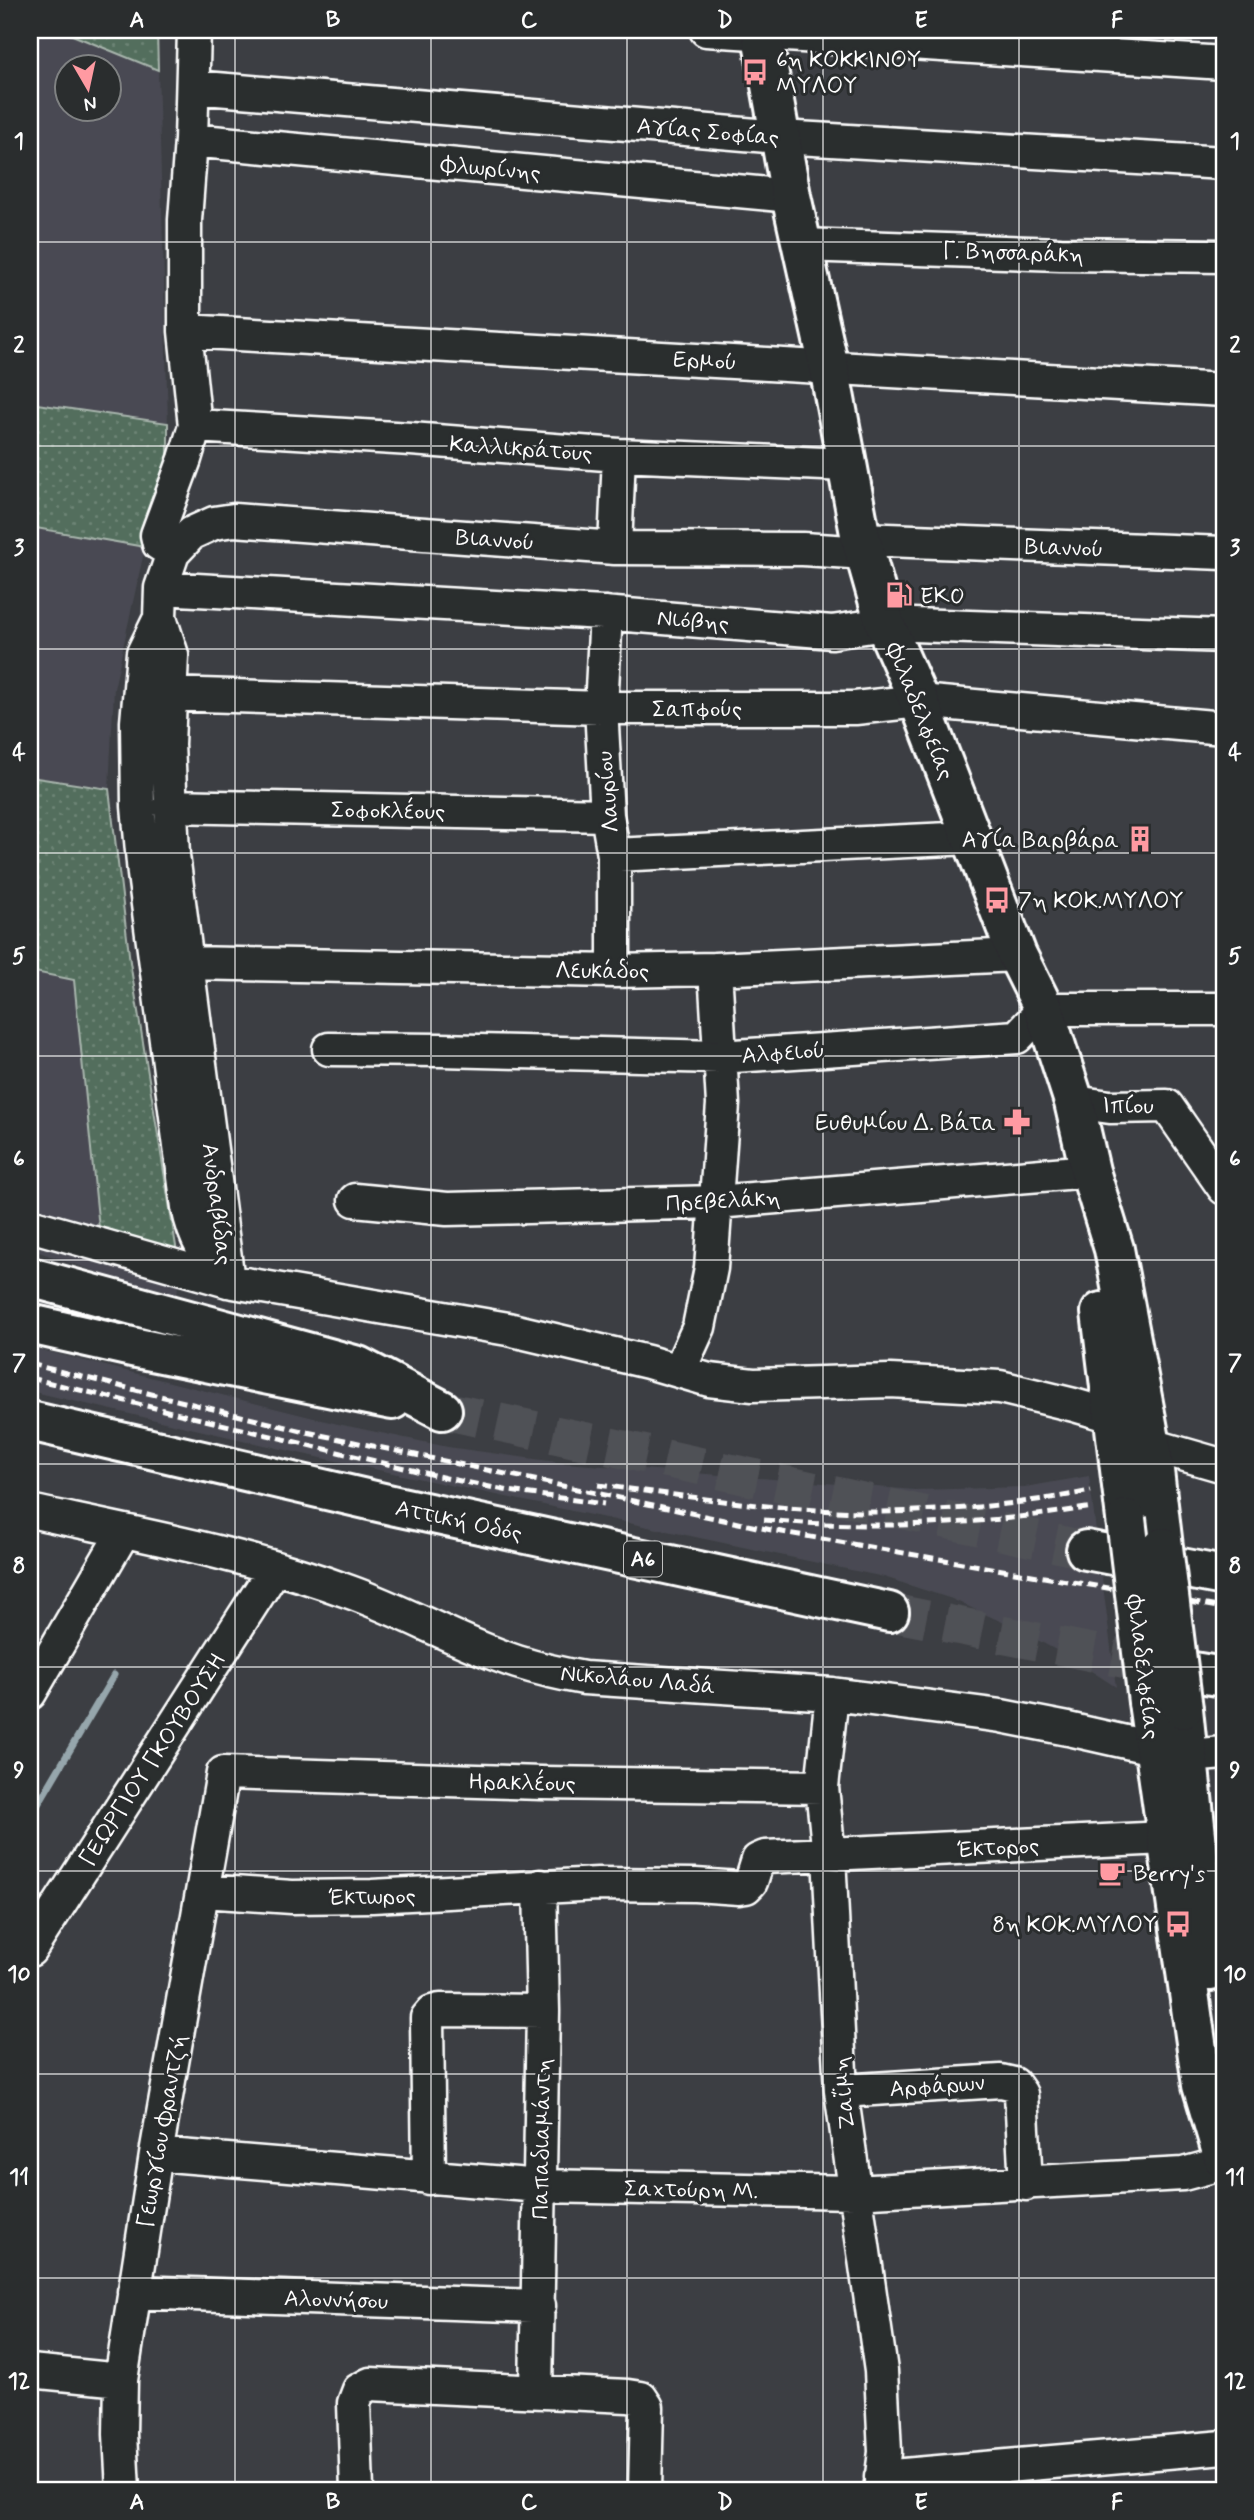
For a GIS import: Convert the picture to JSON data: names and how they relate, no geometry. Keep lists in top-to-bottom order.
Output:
{
  "streets": {
    "main road": ["Φιλαδελφείας", "Αττική Οδός", "Α6"],
    "street": [
      "Αγίας Σοφίας",
      "Φλωρίνης",
      "Γ. Βησσαράκη",
      "Ερμού",
      "Καλλικράτους",
      "Βιαννού",
      "Νιόβης",
      "Σαπφούς",
      "Λαυρίου",
      "Σοφοκλέους",
      "Λευκάδος",
      "Αλφειού",
      "Ιπίου",
      "Πρεβελάκη",
      "Ανδραβίδας",
      "Νικολάου Λαδά",
      "ΓΕΩΡΓΙΟΥ ΓΚΟΥΒΟΥΣΗ",
      "Ηρακλέους",
      "Έκτορος",
      "Έκτωρος",
      "Αρφάρων",
      "Ζαΐμη",
      "Γεωργίου Φραντζή",
      "Παπαδιαμάντη",
      "Σαχτούρη Μ.",
      "Αλοννήσου"
    ]
  },
  "crossings": [
    ["Αγίας Σοφίας", "Φιλαδελφείας"],
    ["Φλωρίνης", "Φιλαδελφείας"],
    ["Γ. Βησσαράκη", "Φιλαδελφείας"],
    ["Ερμού", "Φιλαδελφείας"],
    ["Καλλικράτους", "Φιλαδελφείας"],
    ["Βιαννού", "Νιόβης"],
    ["Βιαννού", "Φιλαδελφείας"],
    ["Βιαννού", "Ανδραβίδας"],
    ["Νιόβης", "Φιλαδελφείας"],
    ["Νιόβης", "Λαυρίου"],
    ["Νιόβης", "Ανδραβίδας"],
    ["Σαπφούς", "Φιλαδελφείας"],
    ["Σαπφούς", "Λαυρίου"],
    ["Σαπφούς", "Ανδραβίδας"],
    ["Φιλαδελφείας", "Λευκάδος"],
    ["Φιλαδελφείας", "Αλφειού"],
    ["Φιλαδελφείας", "Ιπίου"],
    ["Φιλαδελφείας", "Πρεβελάκη"],
    ["Φιλαδελφείας", "Νικολάου Λαδά"],
    ["Φιλαδελφείας", "Έκτορος"],
    ["Φιλαδελφείας", "Σαχτούρη Μ."],
    ["Λαυρίου", "Σοφοκλέους"],
    ["Λαυρίου", "Λευκάδος"],
    ["Σοφοκλέους", "Ανδραβίδας"],
    ["Λευκάδος", "Ανδραβίδας"],
    ["Νικολάου Λαδά", "ΓΕΩΡΓΙΟΥ ΓΚΟΥΒΟΥΣΗ"],
    ["Νικολάου Λαδά", "Ζαΐμη"],
    ["Ηρακλέους", "Ζαΐμη"],
    ["Ηρακλέους", "Γεωργίου Φραντζή"],
    ["Έκτορος", "Έκτωρος"],
    ["Έκτορος", "Ζαΐμη"],
    ["Έκτορος", "Παπαδιαμάντη"],
    ["Έκτωρος", "Γεωργίου Φραντζή"],
    ["Έκτωρος", "Παπαδιαμάντη"],
    ["Αρφάρων", "Ζαΐμη"],
    ["Αρφάρων", "Σαχτούρη Μ."],
    ["Ζαΐμη", "Σαχτούρη Μ."],
    ["Γεωργίου Φραντζή", "Σαχτούρη Μ."],
    ["Γεωργίου Φραντζή", "Αλοννήσου"],
    ["Παπαδιαμάντη", "Σαχτούρη Μ."],
    ["Παπαδιαμάντη", "Αλοννήσου"]
  ],
  "places": {
    "bus stop": ["6η ΚΟΚΚΙΝΟΥ ΜΥΛΟΥ", "7η ΚΟΚ.ΜΥΛΟΥ", "8η ΚΟΚ.ΜΥΛΟΥ"],
    "fuel station": ["EKO"],
    "building": ["Αγία Βαρβάρα"],
    "pharmacy": ["Ευθυμίου Δ. Βάτα"],
    "cafe": ["Berry's"]
  },
  "north": "bottom",
  "grid": {
    "columns": [
      "A",
      "B",
      "C",
      "D",
      "E",
      "F"
    ],
    "rows": [
      "1",
      "2",
      "3",
      "4",
      "5",
      "6",
      "7",
      "8",
      "9",
      "10",
      "11",
      "12"
    ]
  }
}
